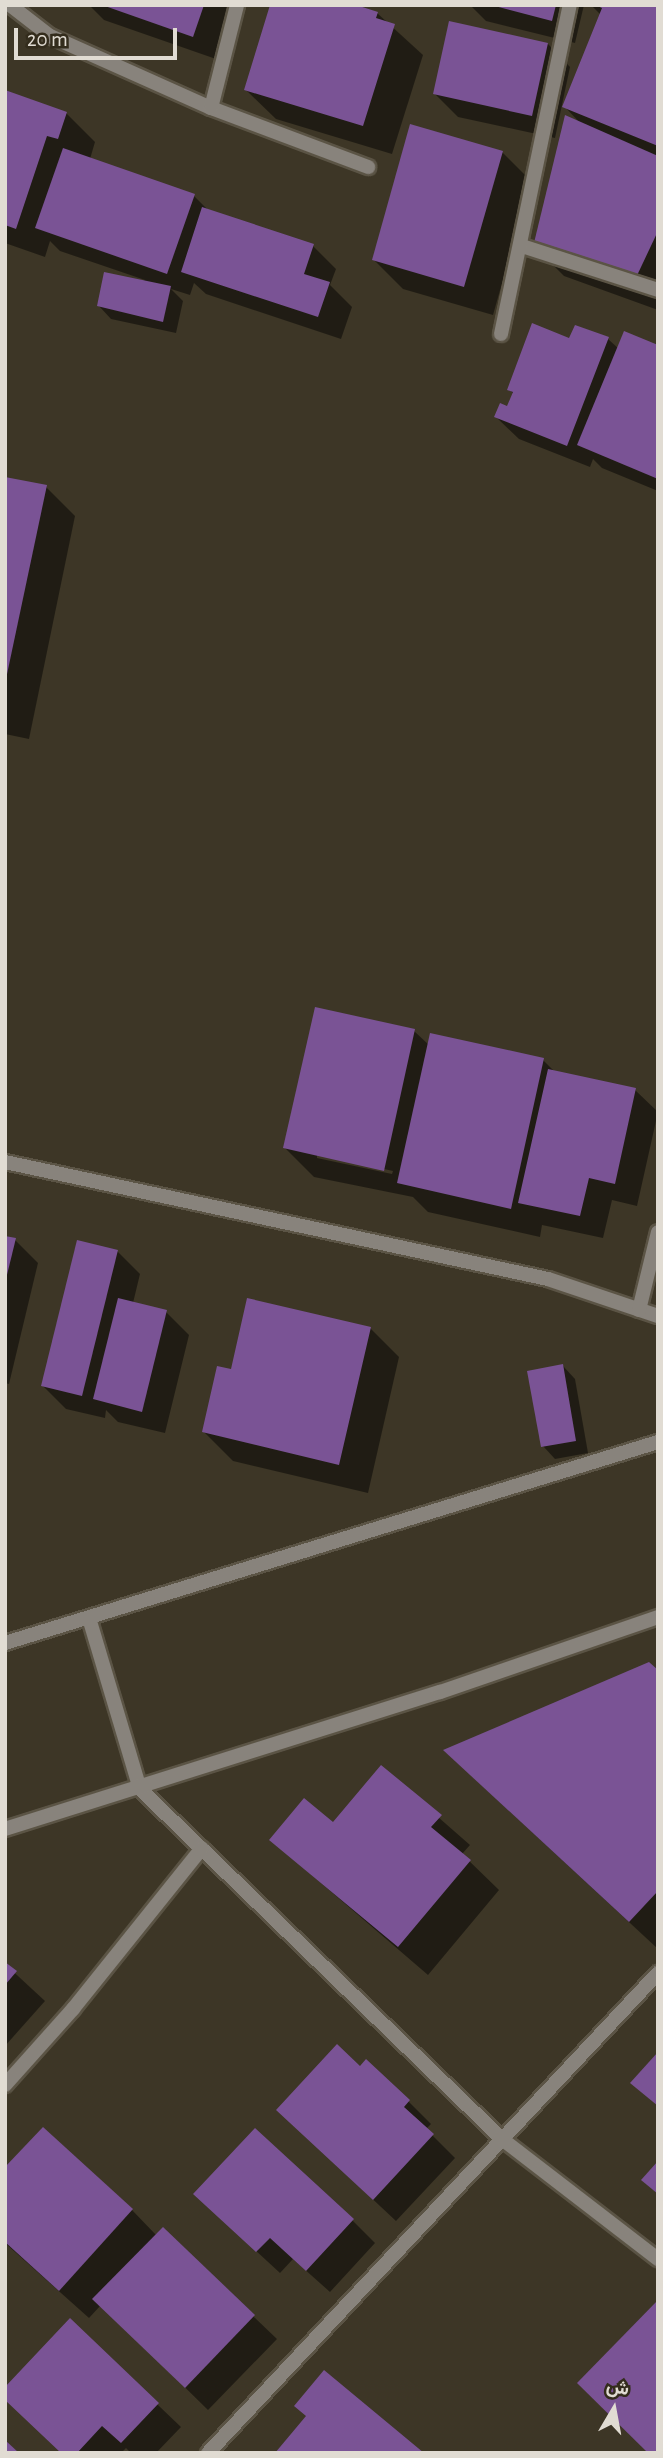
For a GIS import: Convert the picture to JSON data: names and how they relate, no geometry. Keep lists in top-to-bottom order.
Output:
{
  "scale_bar": "20 m",
  "north": "top"
}
